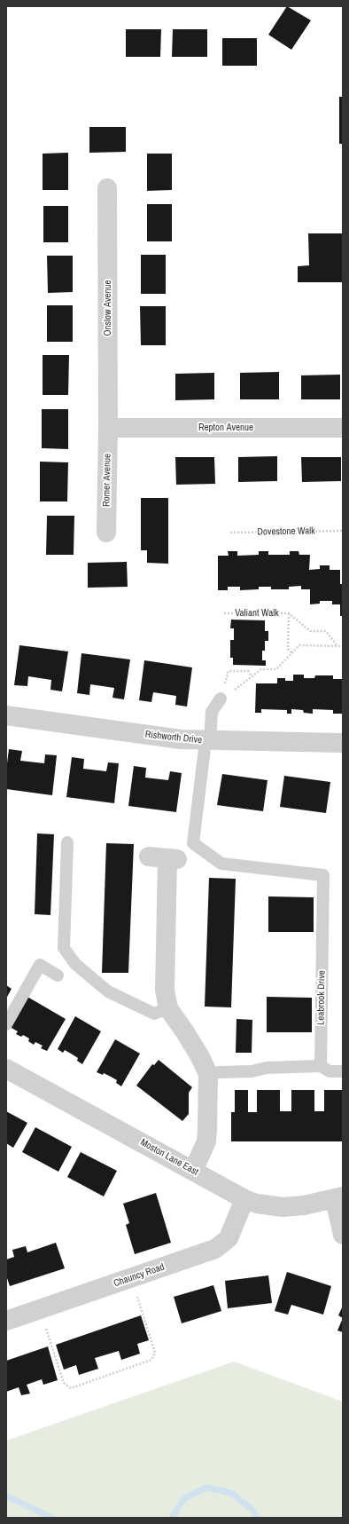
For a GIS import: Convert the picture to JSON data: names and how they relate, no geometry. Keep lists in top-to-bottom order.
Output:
{
  "streets": {
    "street": [
      "Onslow Avenue",
      "Repton Avenue",
      "Romer Avenue",
      "Rishworth Drive",
      "Moston Lane East",
      "Chauncy Road"
    ],
    "lane": ["Leabrook Drive"],
    "path": ["Dovestone Walk", "Valiant Walk"]
  },
  "crossings": [
    ["Onslow Avenue", "Repton Avenue"],
    ["Onslow Avenue", "Romer Avenue"],
    ["Repton Avenue", "Romer Avenue"],
    ["Rishworth Drive", "Leabrook Drive"],
    ["Moston Lane East", "Chauncy Road"]
  ]
}
